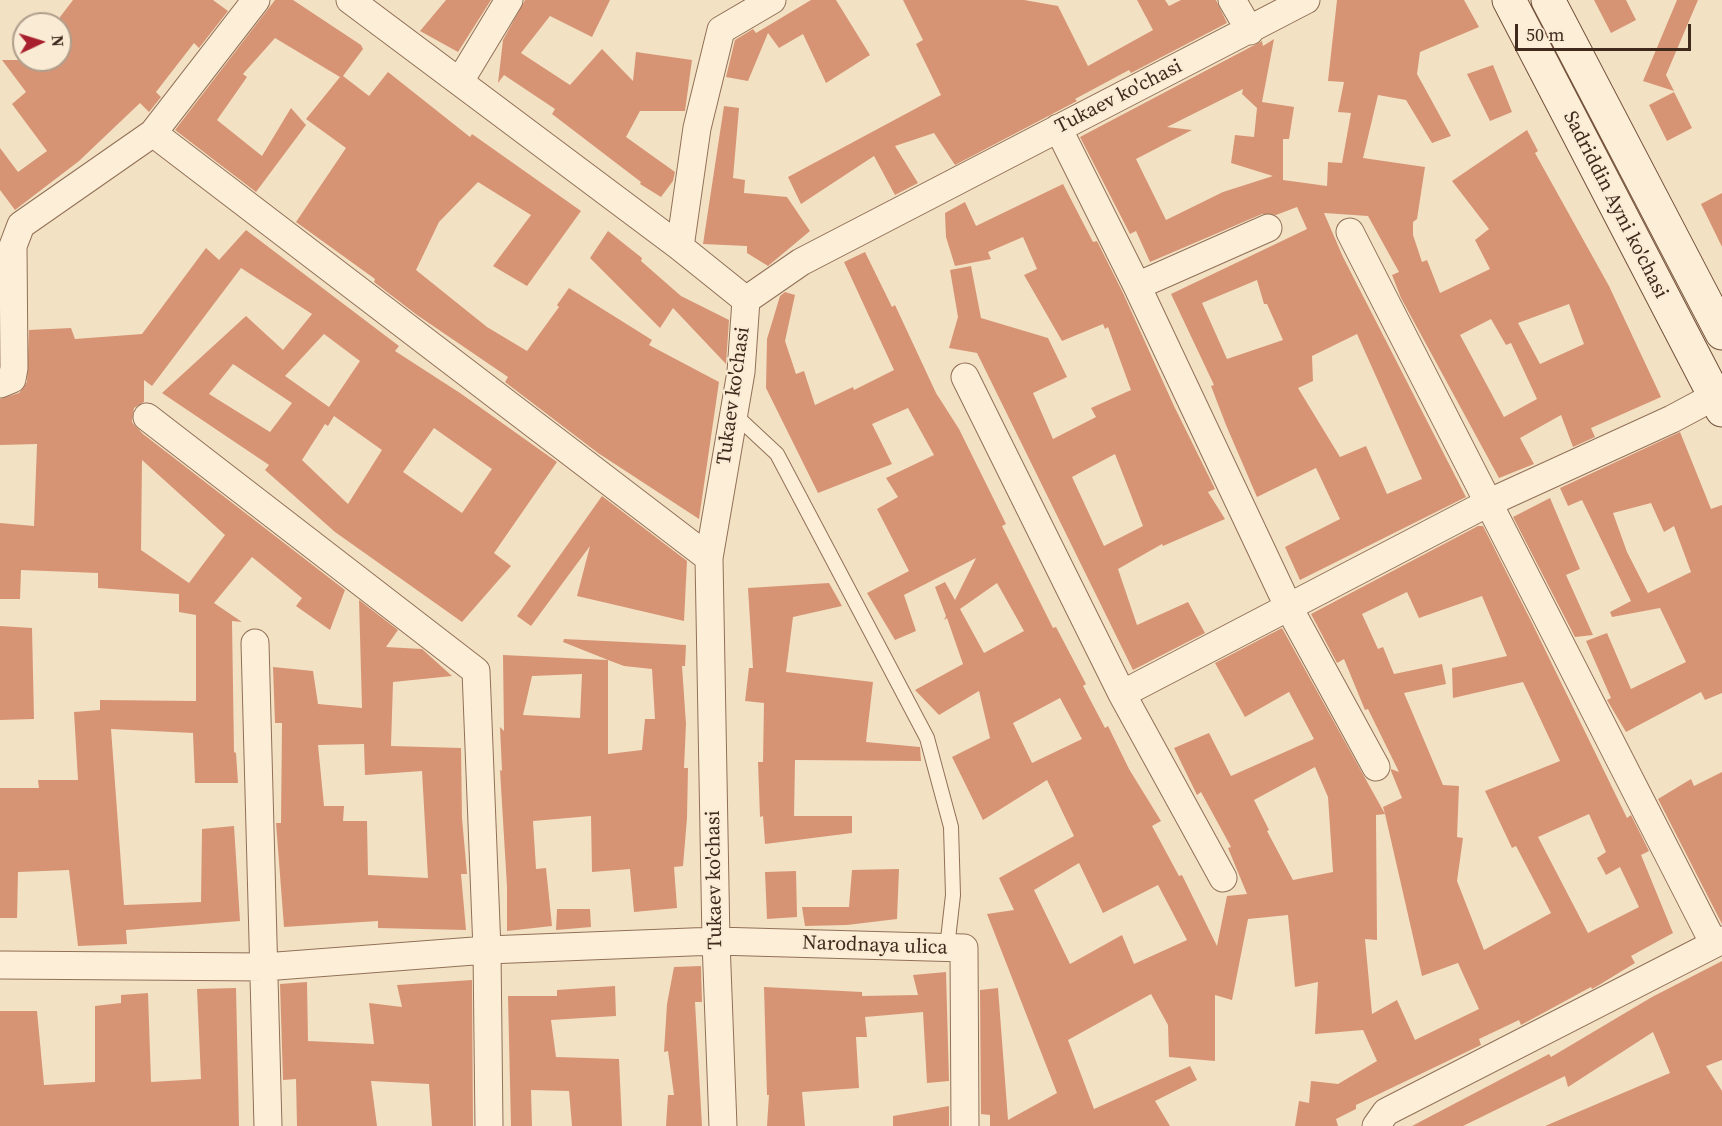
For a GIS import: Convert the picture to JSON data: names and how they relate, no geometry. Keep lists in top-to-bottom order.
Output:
{
  "streets": {
    "main road": ["Sadriddin Ayni ko'chasi"],
    "street": ["Tukaev ko'chasi", "Narodnaya ulica"]
  },
  "crossings": [
    ["Tukaev ko'chasi", "Narodnaya ulica"]
  ],
  "scale_bar": "50 m",
  "north": "right"
}
